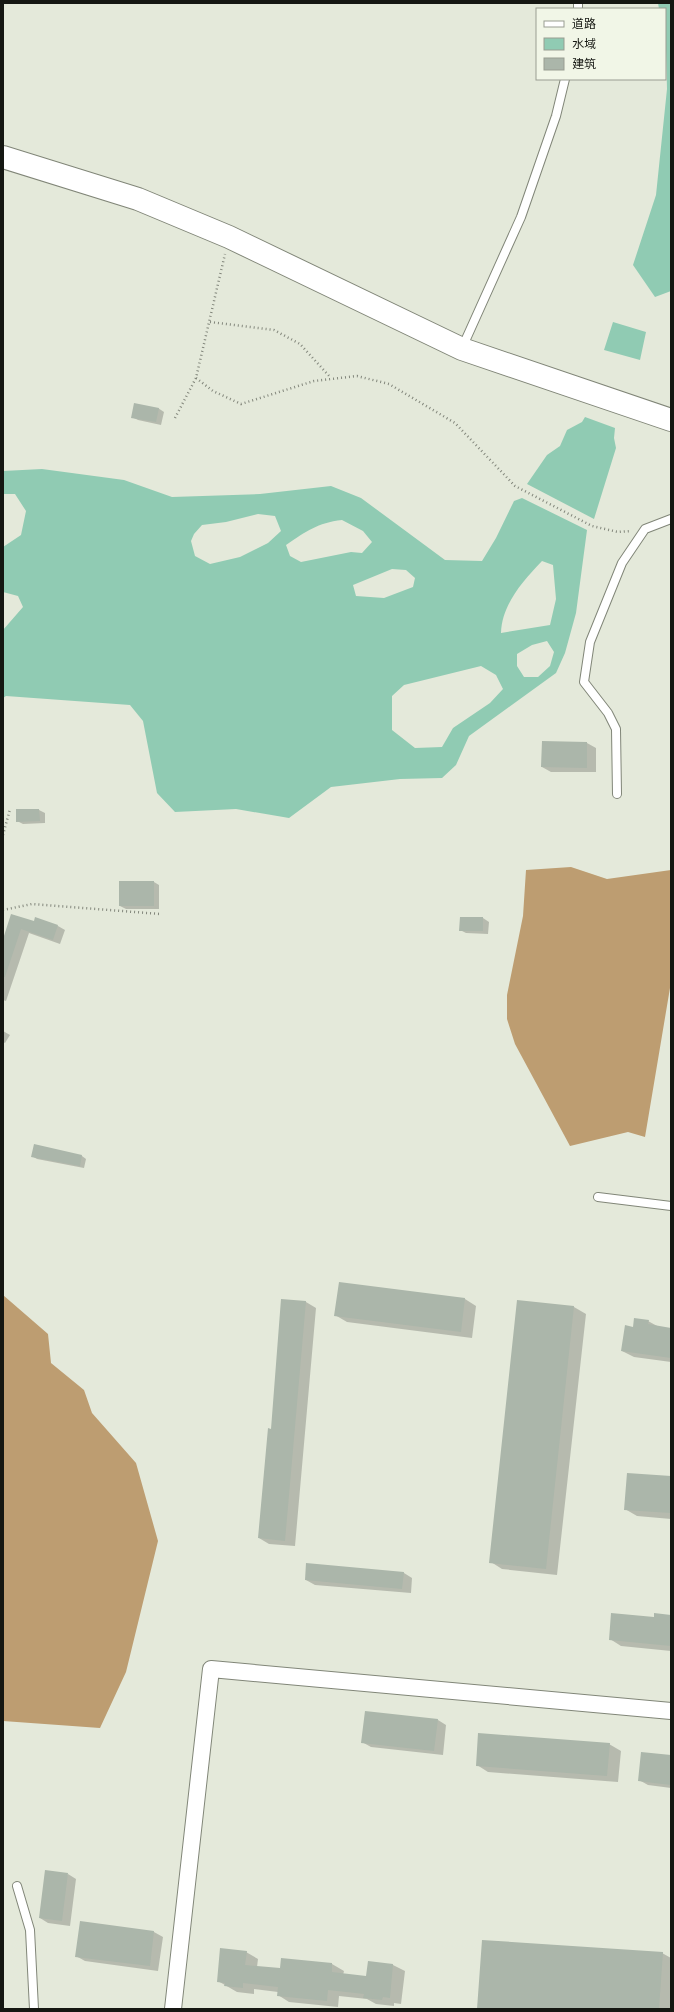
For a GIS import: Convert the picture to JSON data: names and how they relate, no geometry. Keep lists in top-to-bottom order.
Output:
{
  "legend": ["道路", "水域", "建筑"]
}
